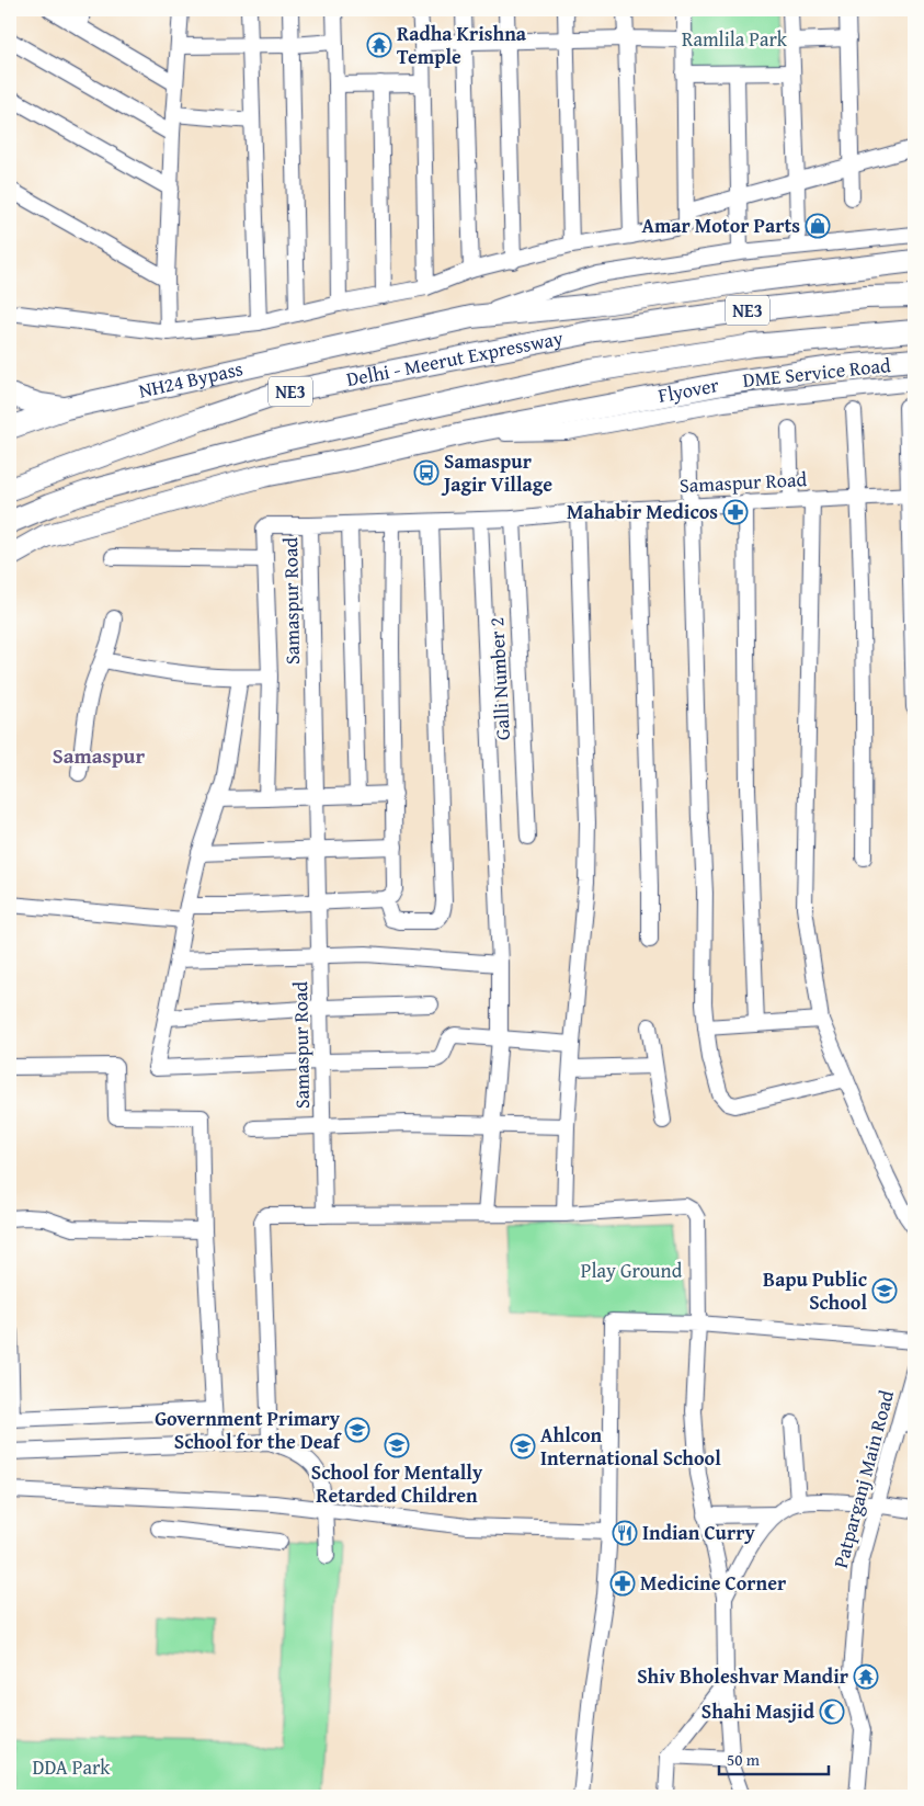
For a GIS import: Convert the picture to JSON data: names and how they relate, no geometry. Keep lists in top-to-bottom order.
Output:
{
  "streets": {
    "highway": [
      "NE3",
      "Delhi - Meerut Expressway",
      "NH24 Bypass",
      "Flyover"
    ],
    "street": [
      "DME Service Road",
      "Samaspur Road",
      "Galli Number 2",
      "Patparganj Main Road"
    ]
  },
  "crossings": [
    ["DME Service Road", "Flyover"],
    ["Samaspur Road", "Galli Number 2"]
  ],
  "districts": ["Samaspur"],
  "parks": ["Ramlila Park", "Play Ground", "DDA Park"],
  "places": {
    "temple": ["Radha Krishna Temple", "Shiv Bholeshvar Mandir"],
    "shop": ["Amar Motor Parts"],
    "bus stop": ["Samaspur Jagir Village"],
    "pharmacy": ["Mahabir Medicos", "Medicine Corner"],
    "school or university": [
      "Bapu Public School",
      "Government Primary School for the Deaf",
      "School for Mentally Retarded Children",
      "Ahlcon International School"
    ],
    "restaurant": ["Indian Curry"],
    "mosque": ["Shahi Masjid"]
  },
  "scale_bar": "50 m"
}
